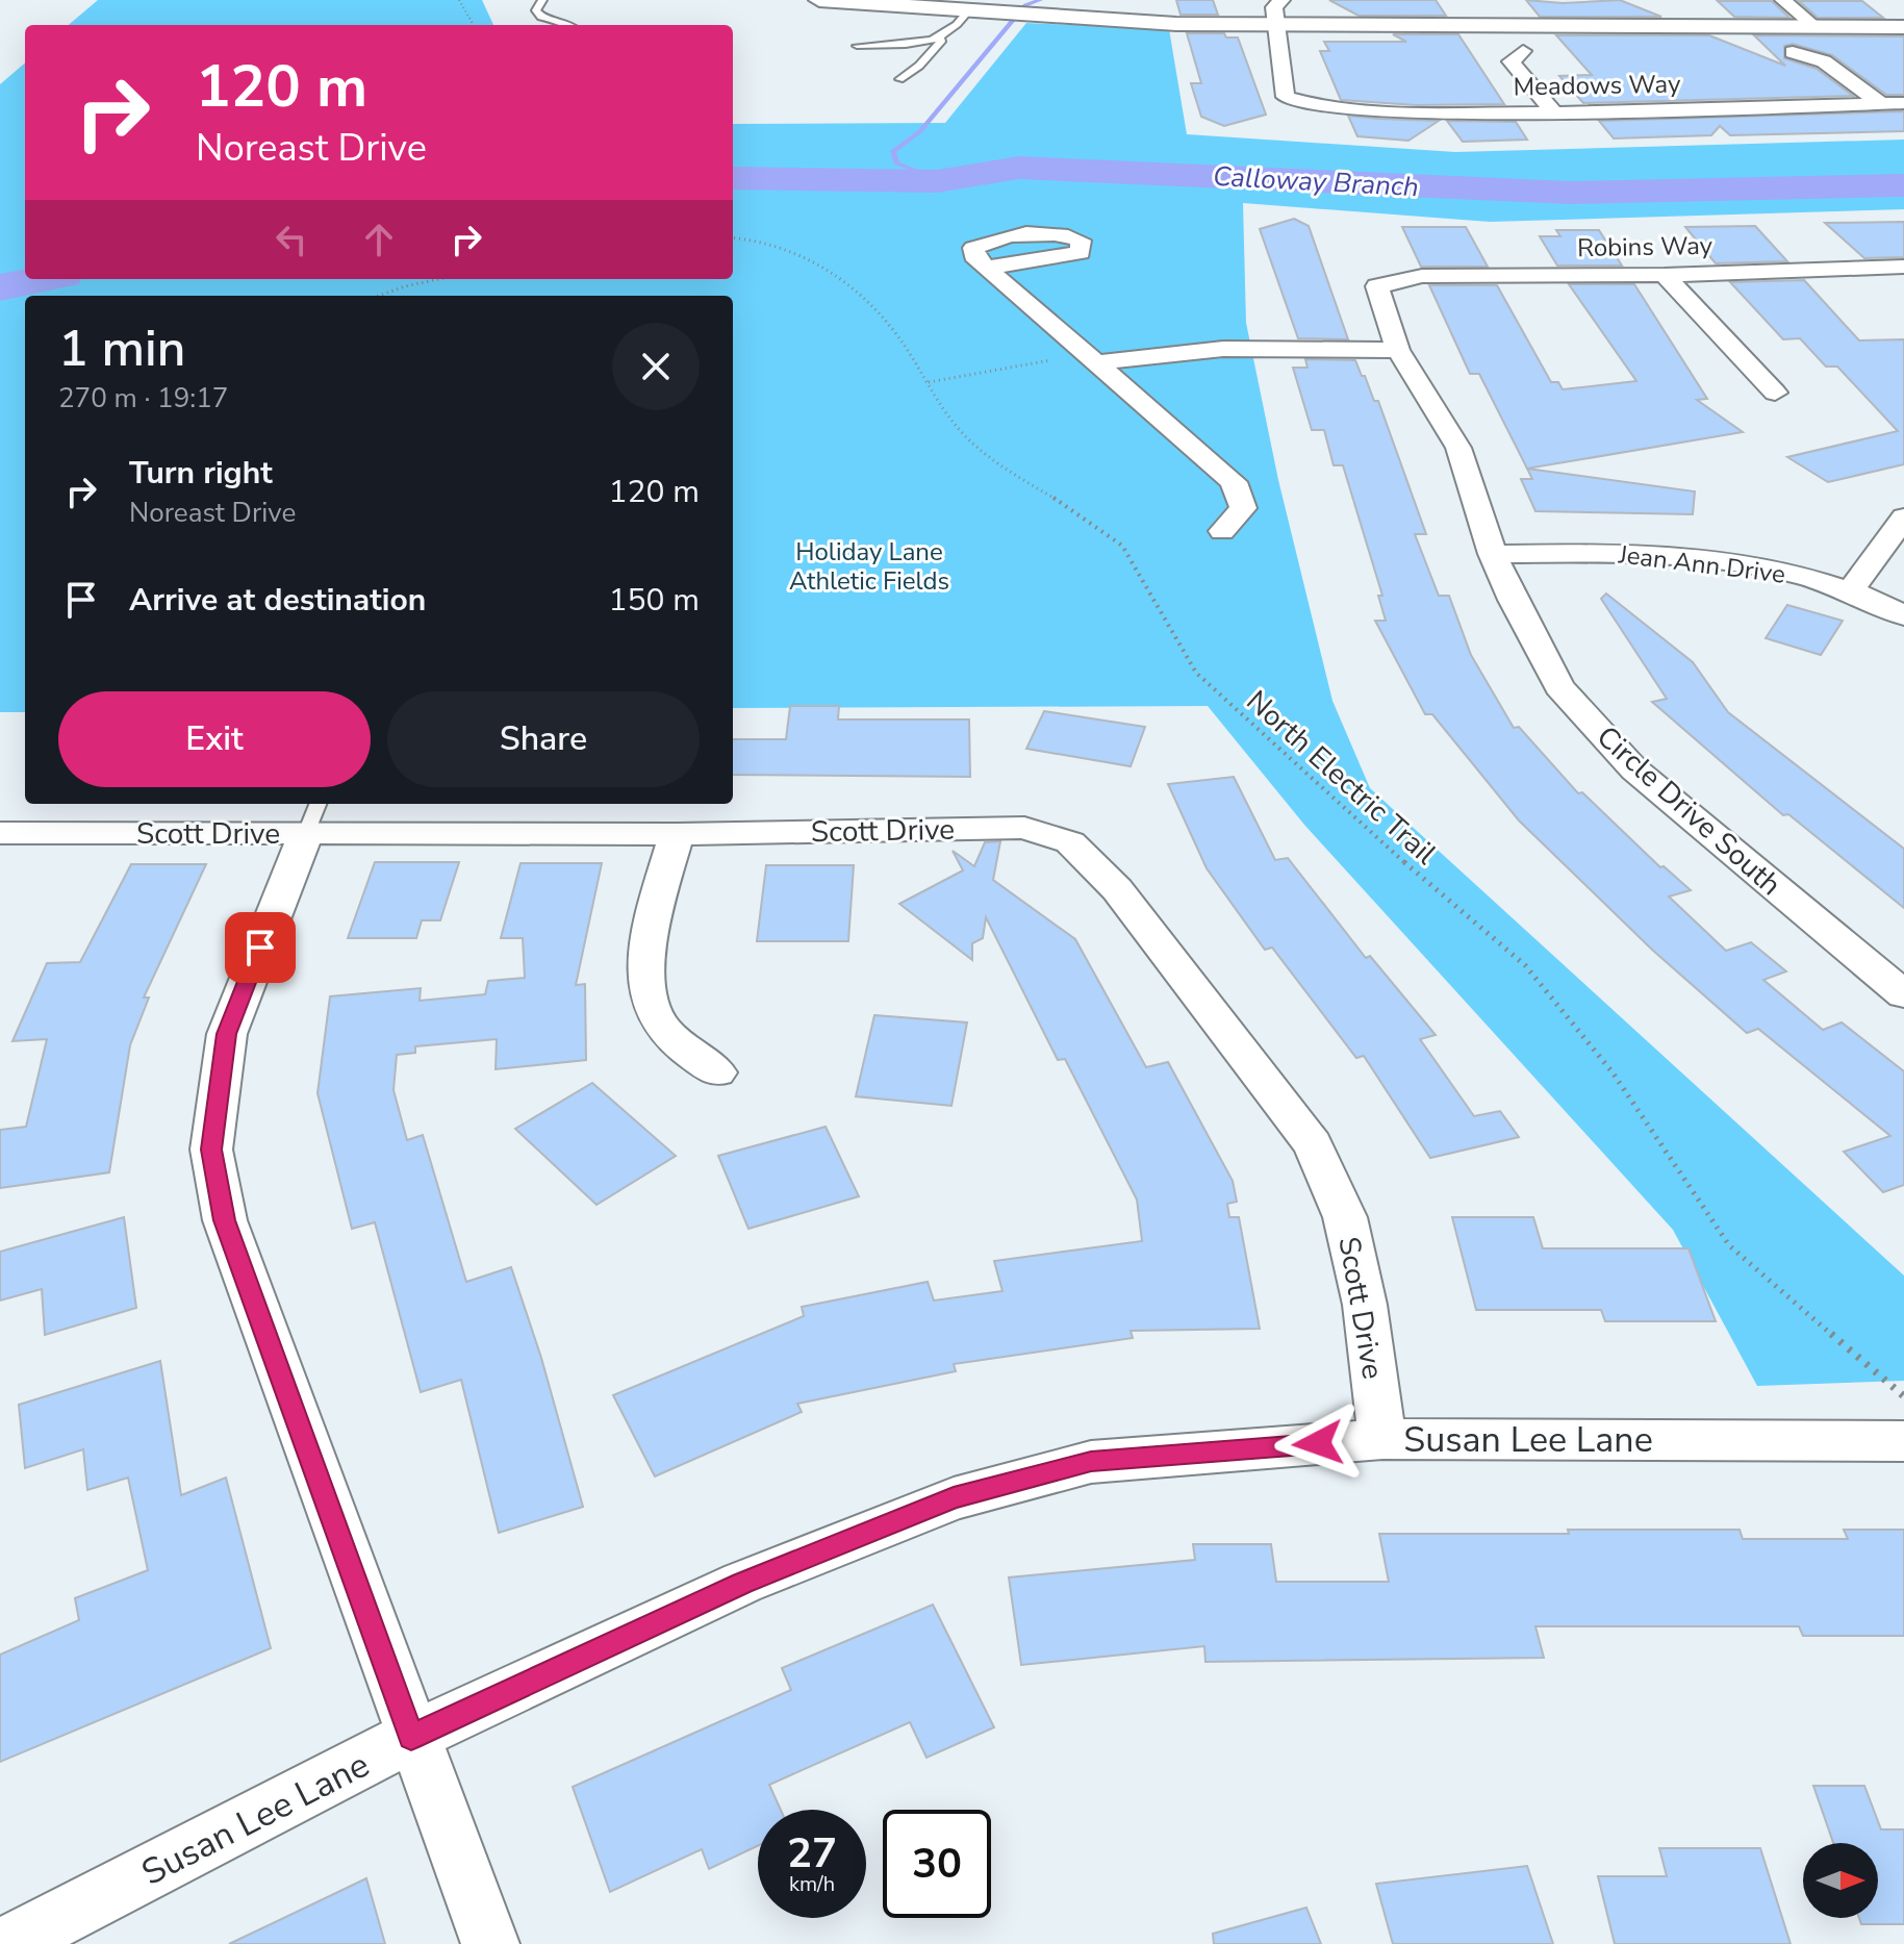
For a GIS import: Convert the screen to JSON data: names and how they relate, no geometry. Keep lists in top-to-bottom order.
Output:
{
  "streets": {
    "street": [
      "Meadows Way",
      "Robins Way",
      "Jean Ann Drive",
      "Circle Drive South",
      "Scott Drive",
      "Susan Lee Lane"
    ],
    "path": ["North Electric Trail"]
  },
  "crossings": [
    ["Robins Way", "Circle Drive South"],
    ["Jean Ann Drive", "Circle Drive South"],
    ["Scott Drive", "Susan Lee Lane"]
  ],
  "water": ["Calloway Branch"],
  "parks": ["Holiday Lane Athletic Fields"],
  "north": "right",
  "page": {
    "turn": ["120 m", "Noreast Drive"],
    "heading": ["1 min", "270 m · 19:17"],
    "list": [
      {
        "name": "Turn right",
        "note": "Noreast Drive",
        "value": "120 m"
      },
      {
        "name": "Arrive at destination",
        "value": "150 m"
      }
    ],
    "buttons": ["Exit", "Share"],
    "speed": "27 km/h",
    "limit": "30"
  }
}
